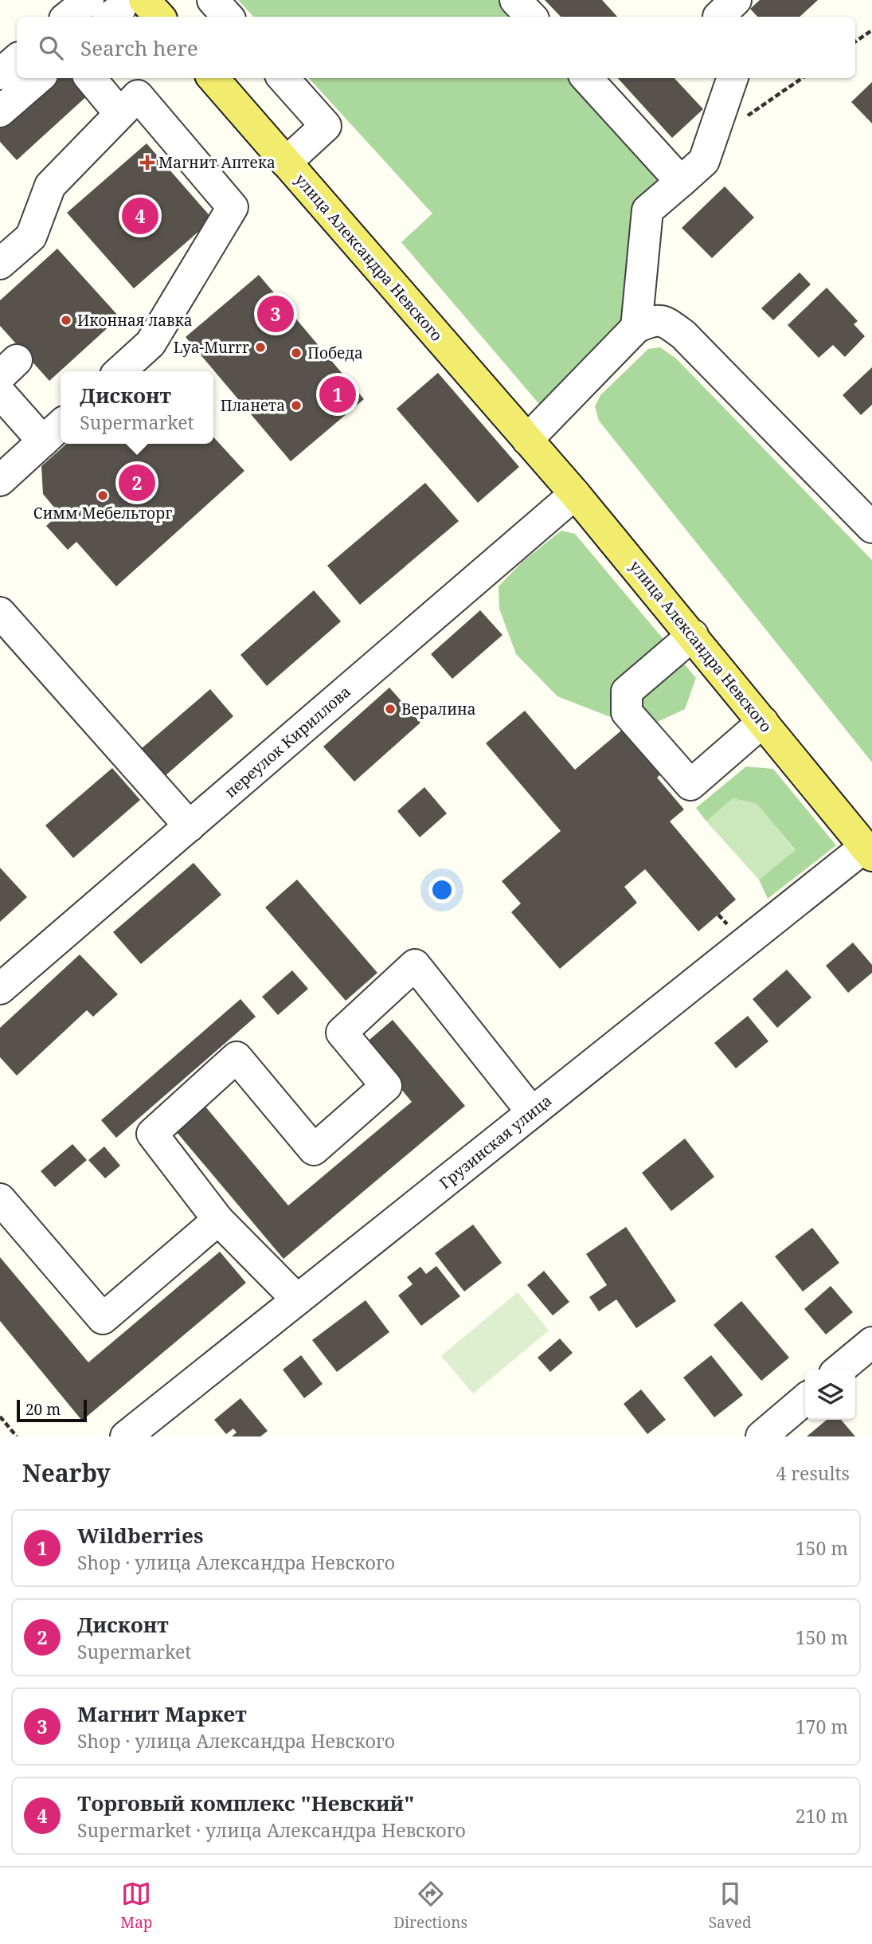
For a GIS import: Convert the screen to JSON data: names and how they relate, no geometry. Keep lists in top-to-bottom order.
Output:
{
  "streets": {
    "main road": ["улица Александра Невского"],
    "street": ["переулок Кириллова", "Грузинская улица"]
  },
  "crossings": [
    ["улица Александра Невского", "переулок Кириллова"],
    ["улица Александра Невского", "Грузинская улица"]
  ],
  "places": {
    "health": ["Магнит Аптека"],
    "other": [
      "Иконная лавка",
      "Lya-Murrr",
      "Победа",
      "Планета",
      "Симм Мебельторг",
      "Вералина"
    ]
  },
  "scale_bar": "20 m",
  "page": {
    "search": "Search here",
    "pins": [
      "4",
      "3",
      "1",
      "2"
    ],
    "popup": ["Дисконт", "Supermarket"],
    "scale": "20 m",
    "heading": ["Nearby", "4 results"],
    "list": [
      {
        "mark": "1",
        "name": "Wildberries",
        "note": "Shop · улица Александра Невского",
        "value": "150 m"
      },
      {
        "mark": "2",
        "name": "Дисконт",
        "note": "Supermarket",
        "value": "150 m"
      },
      {
        "mark": "3",
        "name": "Магнит Маркет",
        "note": "Shop · улица Александра Невского",
        "value": "170 m"
      },
      {
        "mark": "4",
        "name": "Торговый комплекс \"Невский\"",
        "note": "Supermarket · улица Александра Невского",
        "value": "210 m"
      }
    ],
    "nav": ["Map", "Directions", "Saved"]
  }
}
